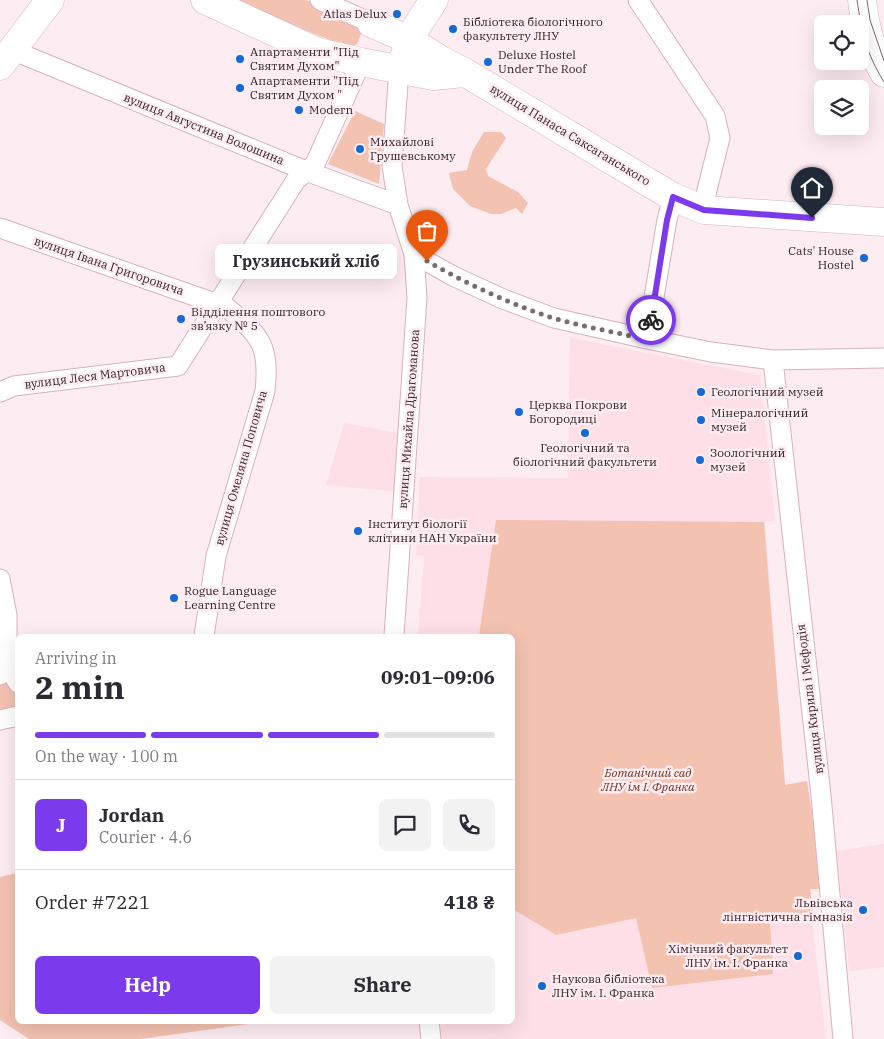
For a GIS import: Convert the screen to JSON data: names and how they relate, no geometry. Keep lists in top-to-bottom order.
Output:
{
  "streets": {
    "street": [
      "вулиця Августина Волошина",
      "вулиця Панаса Саксаганського",
      "вулиця Івана Григоровича",
      "вулиця Леся Мартовича",
      "вулиця Михайла Драгоманова",
      "вулиця Омеляна Поповича",
      "вулиця Кирила і Мефодія"
    ]
  },
  "crossings": [
    ["вулиця Августина Волошина", "вулиця Михайла Драгоманова"],
    ["вулиця Івана Григоровича", "вулиця Леся Мартовича"],
    ["вулиця Івана Григоровича", "вулиця Омеляна Поповича"],
    ["вулиця Леся Мартовича", "вулиця Омеляна Поповича"]
  ],
  "parks": ["Ботанічний сад ЛНУ ім І. Франка"],
  "places": [
    "Atlas Delux",
    "Бібліотека біологічного факультету ЛНУ",
    "Апартаменти \"Під Святим Духом\"",
    "Deluxe Hostel Under The Roof",
    "Апартаменти \"Під Святим Духом \"",
    "Modern",
    "Михайлові Грушевському",
    "Cats' House Hostel",
    "Грузинський хліб",
    "Відділення поштового зв’язку № 5",
    "Геологічний музей",
    "Церква Покрови Богородиці",
    "Мінералогічний музей",
    "Геологічний та біологічний факультети",
    "Зоологічний музей",
    "Інститут біології клітини НАН України",
    "Rogue Language Learning Centre",
    "Львівська лінгвістична гімназія",
    "Хімічний факультет ЛНУ ім. І. Франка",
    "Наукова бібліотека ЛНУ ім. І. Франка"
  ],
  "page": {
    "bubble": "Грузинський хліб",
    "heading": ["2 min", "Arriving in", "09:01–09:06"],
    "panel": [
      "Jordan",
      "Courier · 4.6",
      "Order #7221",
      "418 ₴"
    ],
    "bar": "On the way · 100 m",
    "round": "J",
    "buttons": ["Help", "Share"]
  }
}
